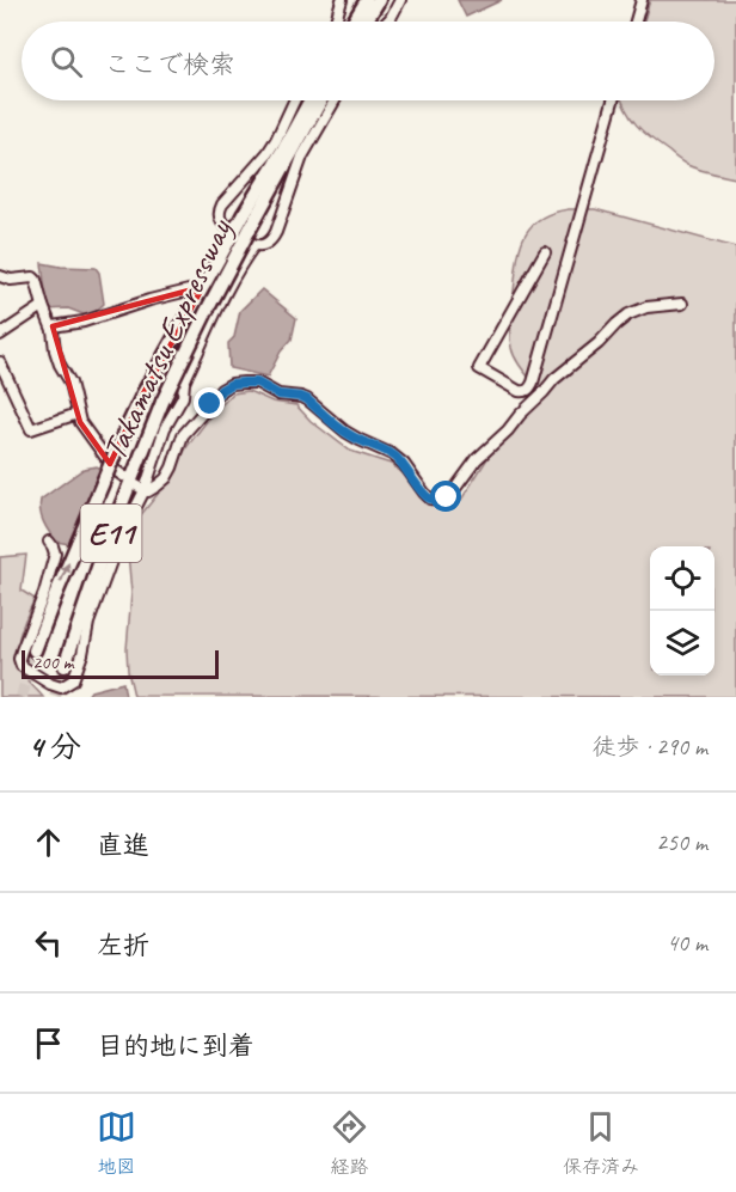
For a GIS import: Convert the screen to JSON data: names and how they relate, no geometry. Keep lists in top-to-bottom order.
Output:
{
  "streets": {
    "highway": ["Takamatsu Expressway", "E11"]
  },
  "scale_bar": "200 m",
  "page": {
    "search": "ここで検索",
    "scale": "200 m",
    "heading": ["4 分", "徒歩 · 290 m"],
    "list": [
      ["直進", "250 m"],
      ["左折", "40 m"],
      "目的地に到着"
    ],
    "nav": ["地図", "経路", "保存済み"]
  }
}
